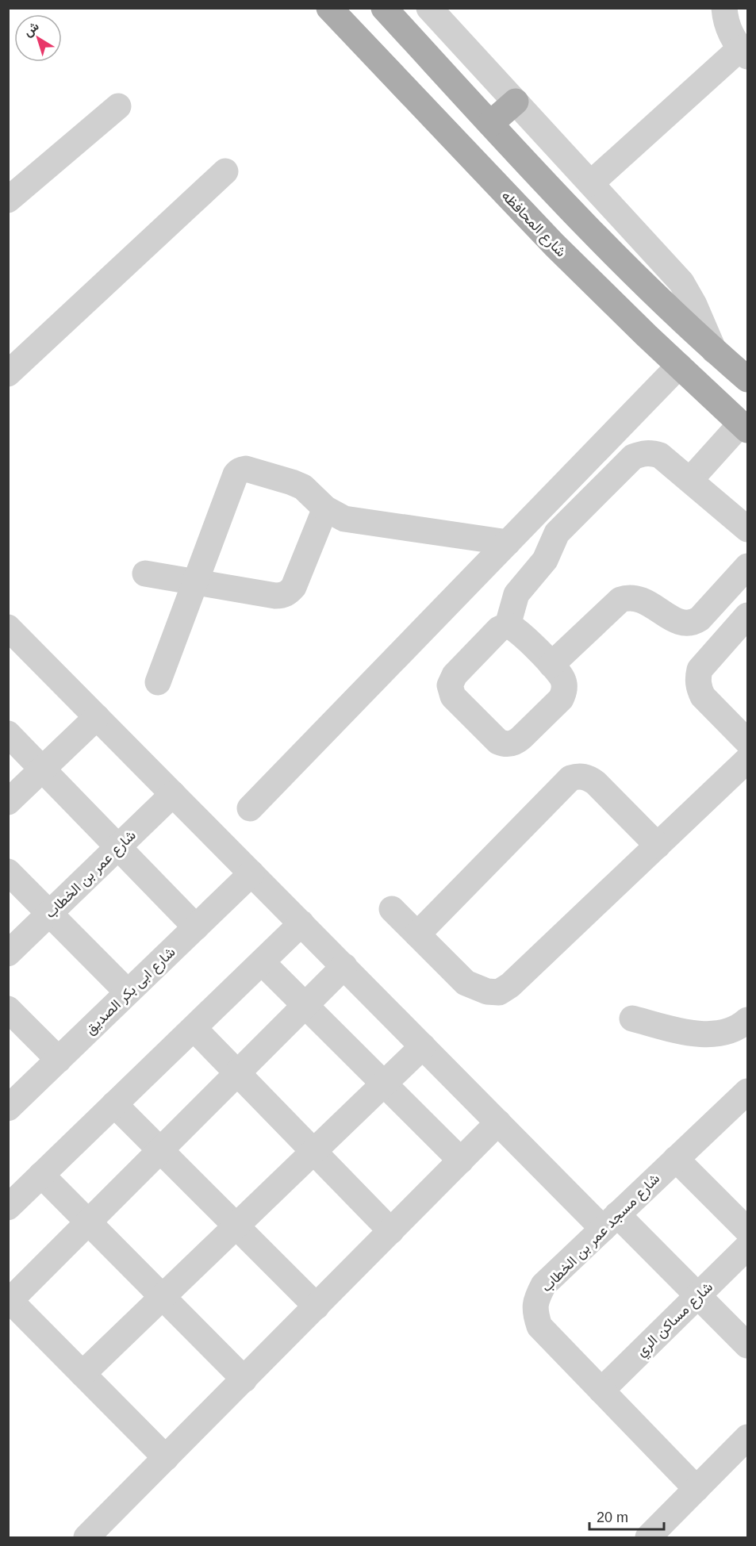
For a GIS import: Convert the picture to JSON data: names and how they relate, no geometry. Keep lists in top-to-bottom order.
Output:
{
  "streets": {
    "main road": ["شارع المحافظه"],
    "street": [
      "شارع عمر بن الخطاب",
      "شارع ابى بكر الصديق",
      "شارع مسجد عمر بن الخطاب",
      "شارع مساكن الري"
    ]
  },
  "crossings": [
    ["شارع مسجد عمر بن الخطاب", "شارع مساكن الري"]
  ],
  "scale_bar": "20 m",
  "north": "top left"
}
